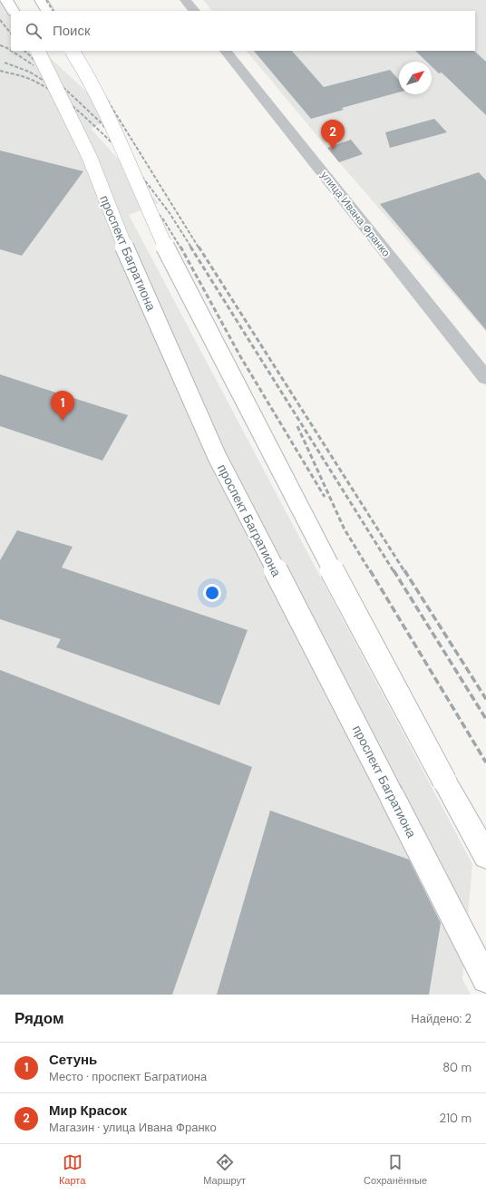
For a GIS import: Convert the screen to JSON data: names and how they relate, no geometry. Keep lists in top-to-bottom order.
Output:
{
  "streets": {
    "main road": ["проспект Багратиона"],
    "street": ["улица Ивана Франко"]
  },
  "north": "top right",
  "page": {
    "search": "Поиск",
    "pins": ["2", "1"],
    "heading": ["Рядом", "Найдено: 2"],
    "list": [
      {
        "mark": "1",
        "name": "Сетунь",
        "note": "Место · проспект Багратиона",
        "value": "80 m"
      },
      {
        "mark": "2",
        "name": "Мир Красок",
        "note": "Магазин · улица Ивана Франко",
        "value": "210 m"
      }
    ],
    "nav": ["Карта", "Маршрут", "Сохранённые"]
  }
}
